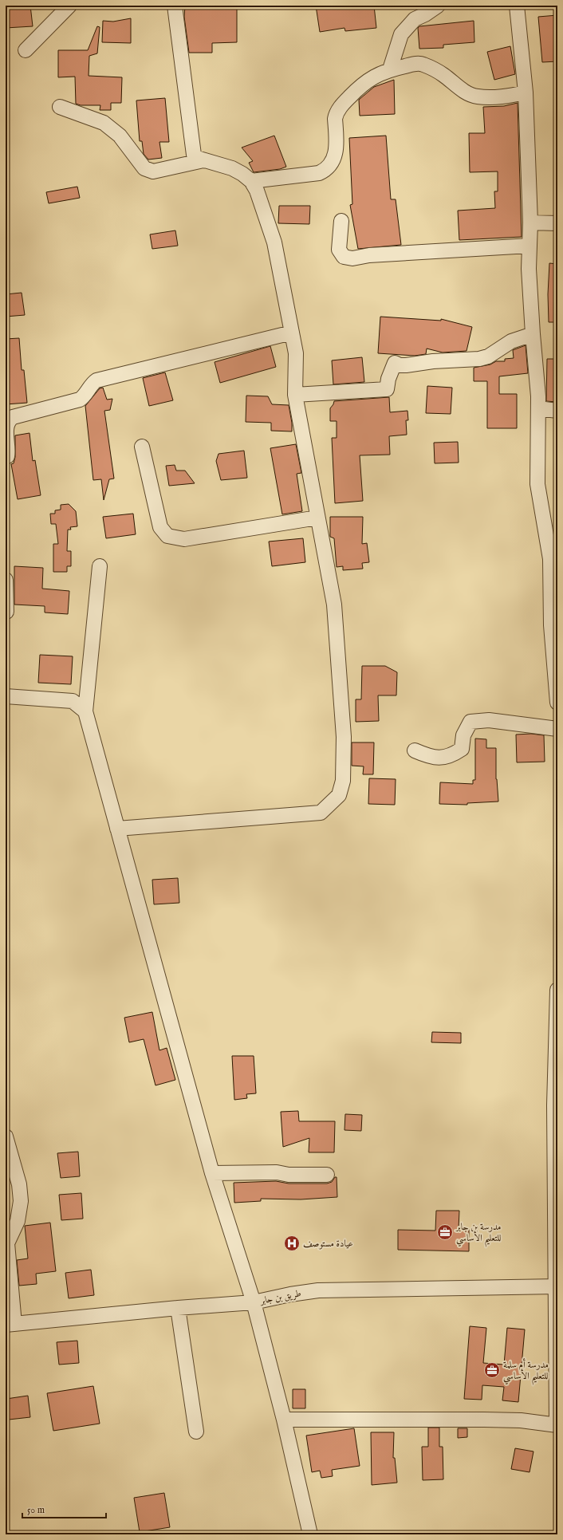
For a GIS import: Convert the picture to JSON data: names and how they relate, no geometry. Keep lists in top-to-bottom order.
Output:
{
  "streets": {
    "street": ["طريق بن جابر"]
  },
  "places": {
    "office": ["مدرسة بن جابر للتعليم الأساسي", "مدرسة أم سلمة للتعليم الأساسي"],
    "hospital": ["عيادة مستوصف"]
  },
  "scale_bar": "50 m"
}
